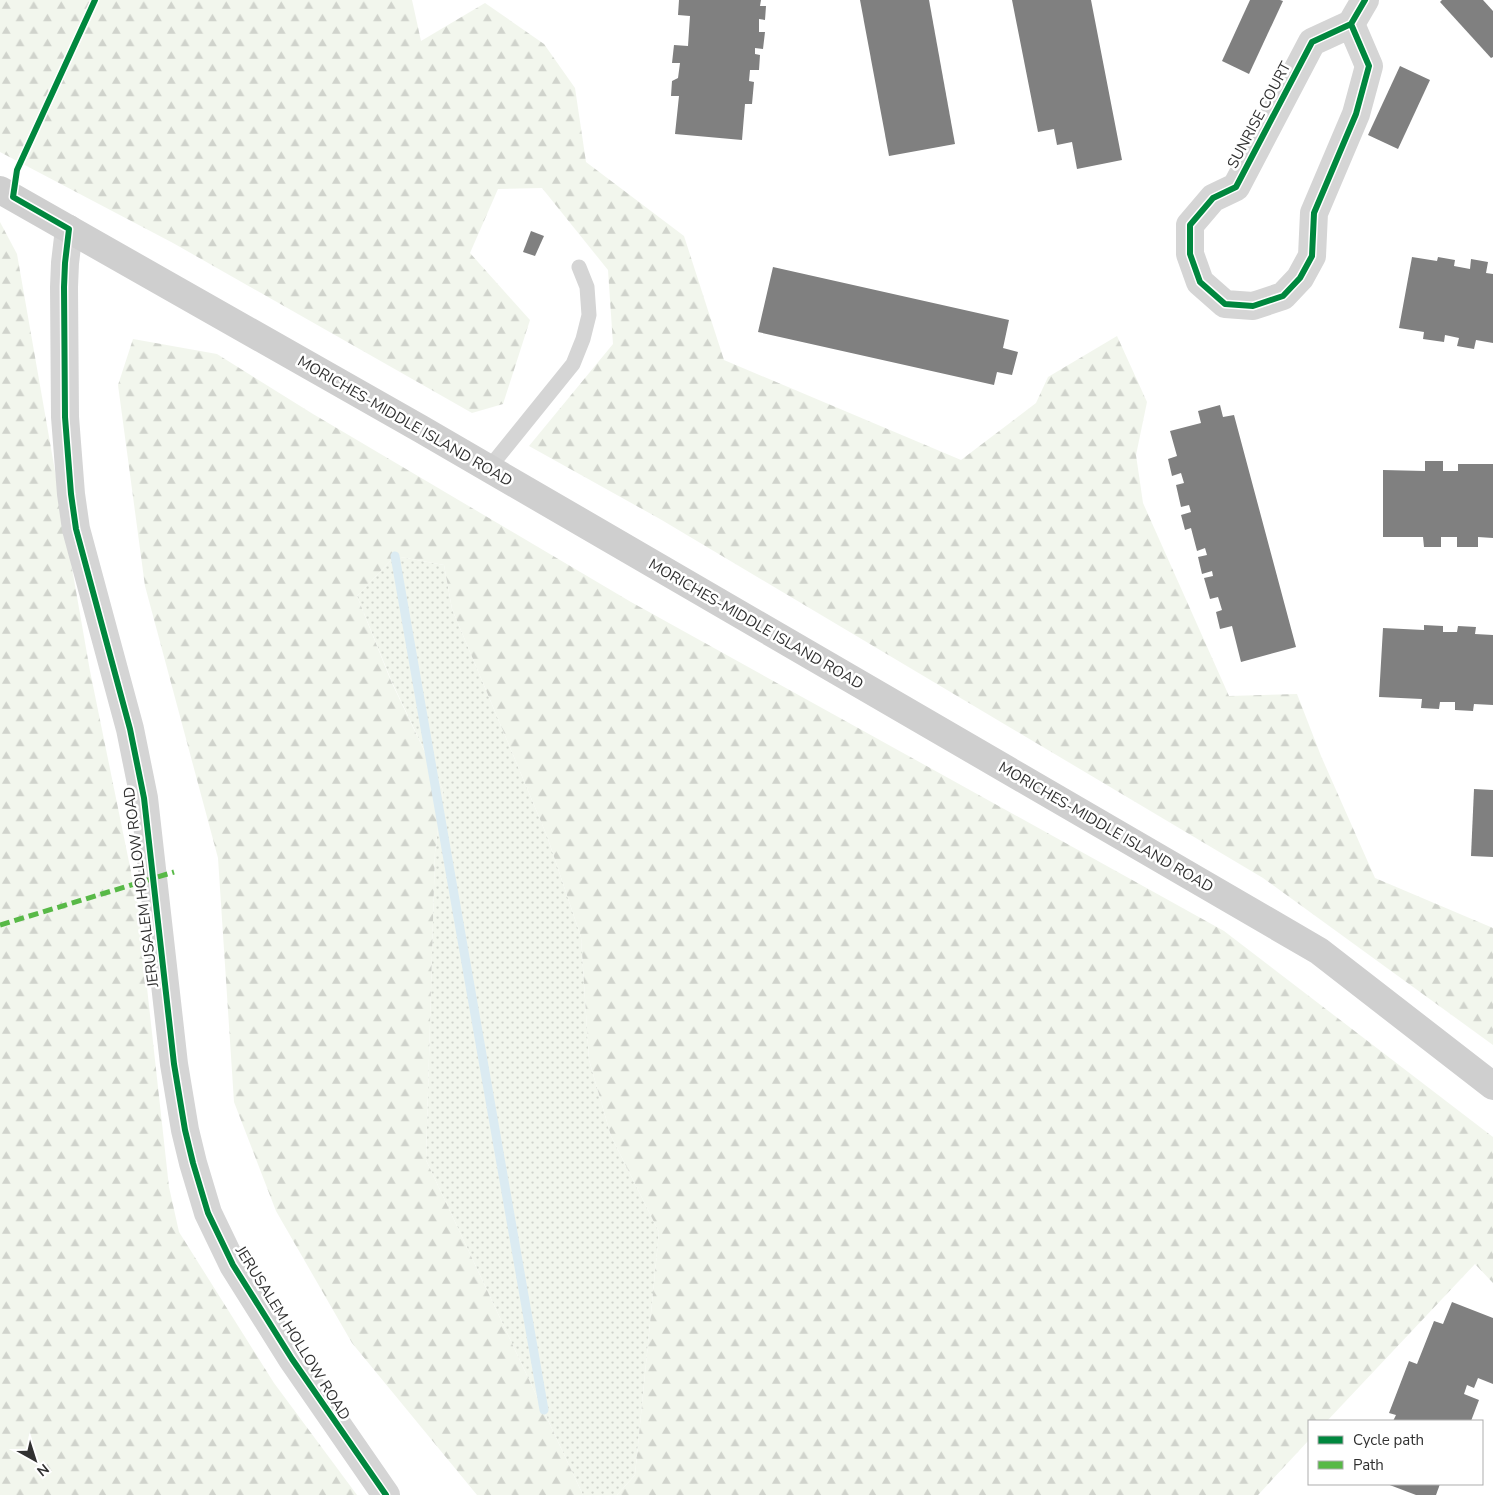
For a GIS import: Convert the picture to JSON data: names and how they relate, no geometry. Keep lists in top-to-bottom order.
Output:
{
  "streets": {
    "main road": ["MORICHES-MIDDLE ISLAND ROAD"],
    "street": ["SUNRISE COURT", "JERUSALEM HOLLOW ROAD"]
  },
  "crossings": [
    ["MORICHES-MIDDLE ISLAND ROAD", "JERUSALEM HOLLOW ROAD"]
  ],
  "legend": ["Cycle path", "Path"],
  "north": "bottom right"
}
